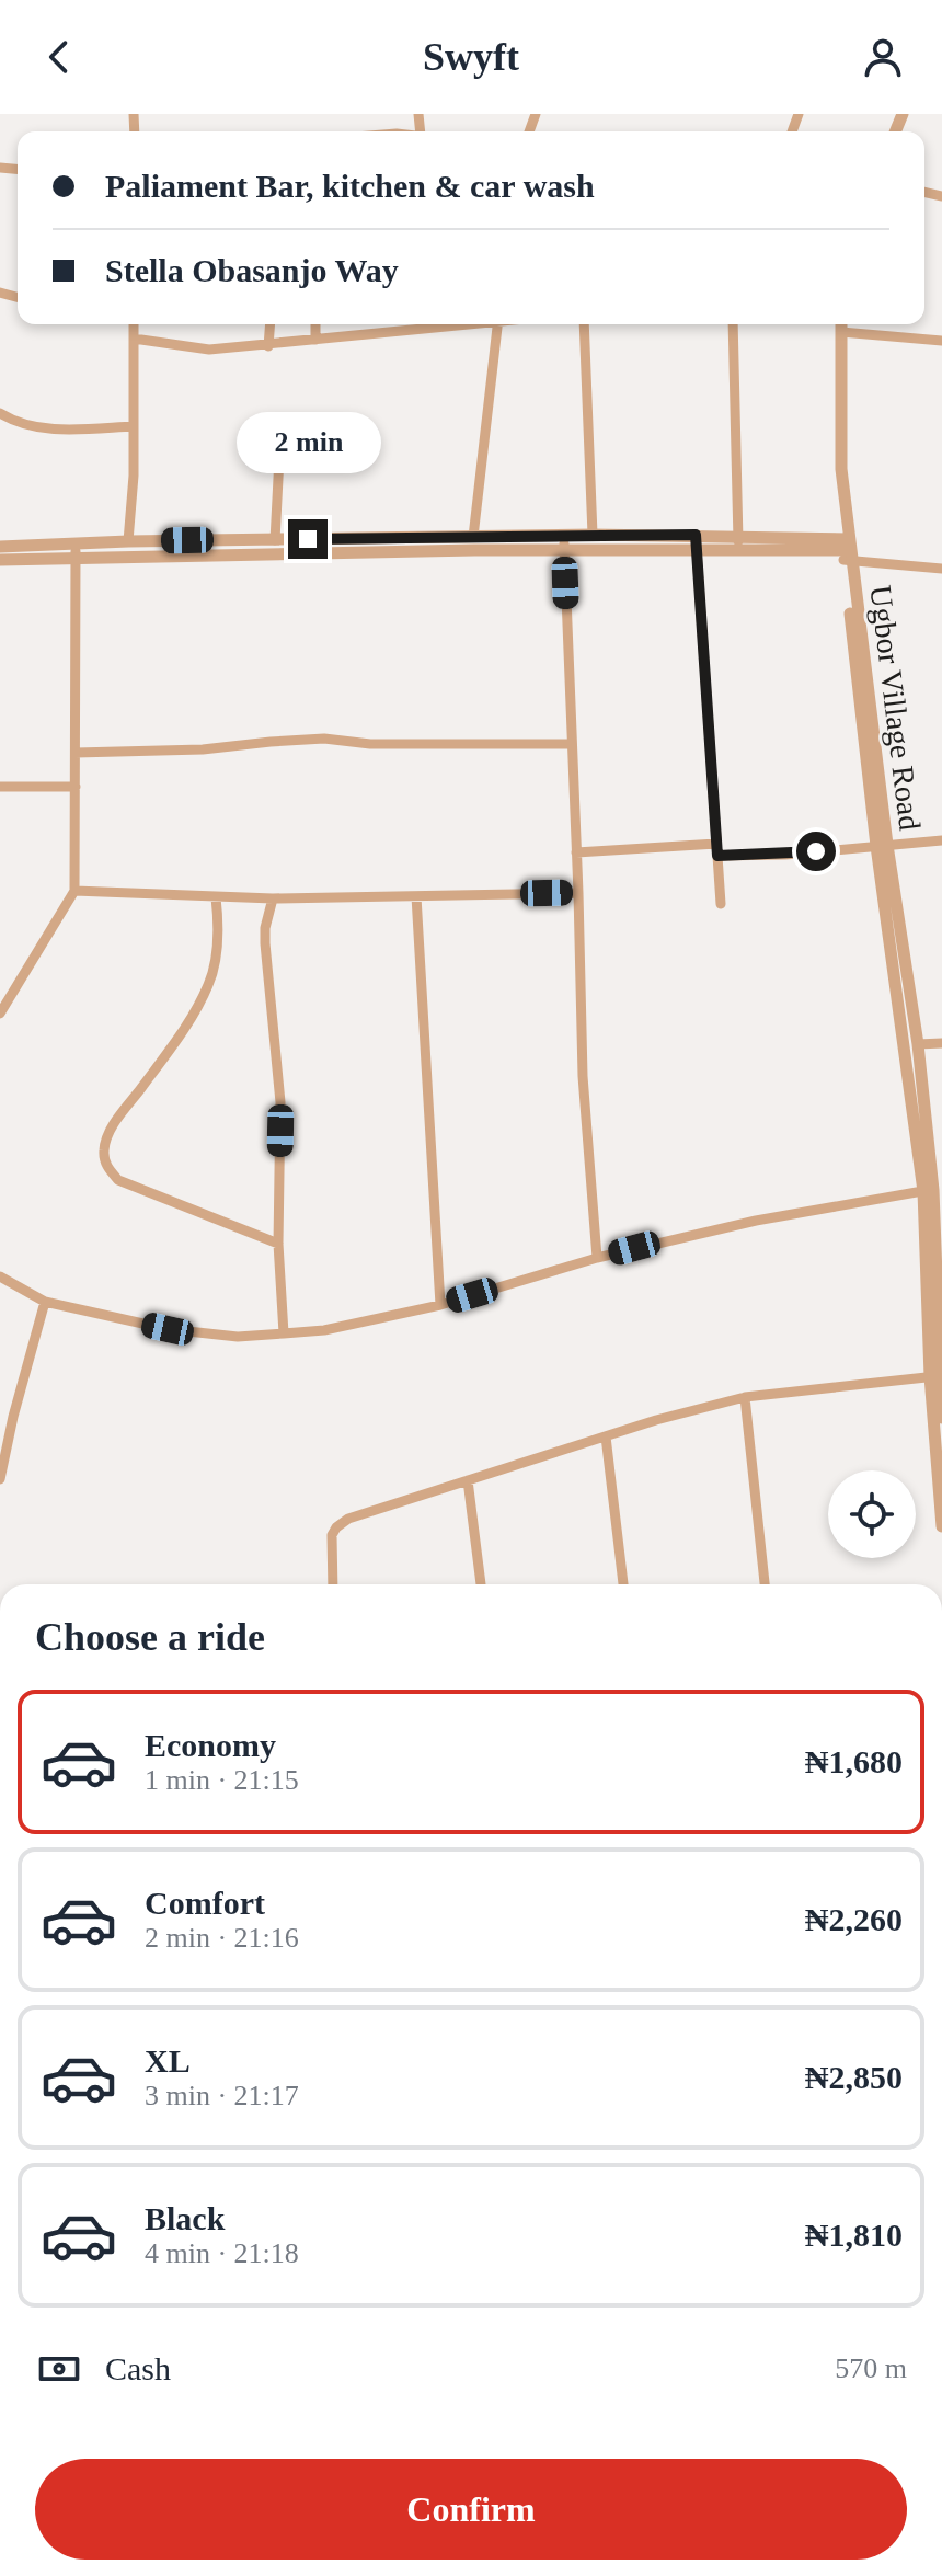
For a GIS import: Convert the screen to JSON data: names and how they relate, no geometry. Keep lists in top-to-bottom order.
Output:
{
  "streets": {
    "street": ["Ugbor Village Road"]
  },
  "page": {
    "header": "Swyft",
    "banner": ["Paliament Bar, kitchen & car wash", "Stella Obasanjo Way"],
    "bubble": "2 min",
    "heading": "Choose a ride",
    "list": [
      {
        "name": "Economy",
        "note": "1 min · 21:15",
        "value": "₦1,680"
      },
      {
        "name": "Comfort",
        "note": "2 min · 21:16",
        "value": "₦2,260"
      },
      {
        "name": "XL",
        "note": "3 min · 21:17",
        "value": "₦2,850"
      },
      {
        "name": "Black",
        "note": "4 min · 21:18",
        "value": "₦1,810"
      }
    ],
    "pay": ["Cash", "570 m"],
    "buttons": "Confirm"
  }
}
